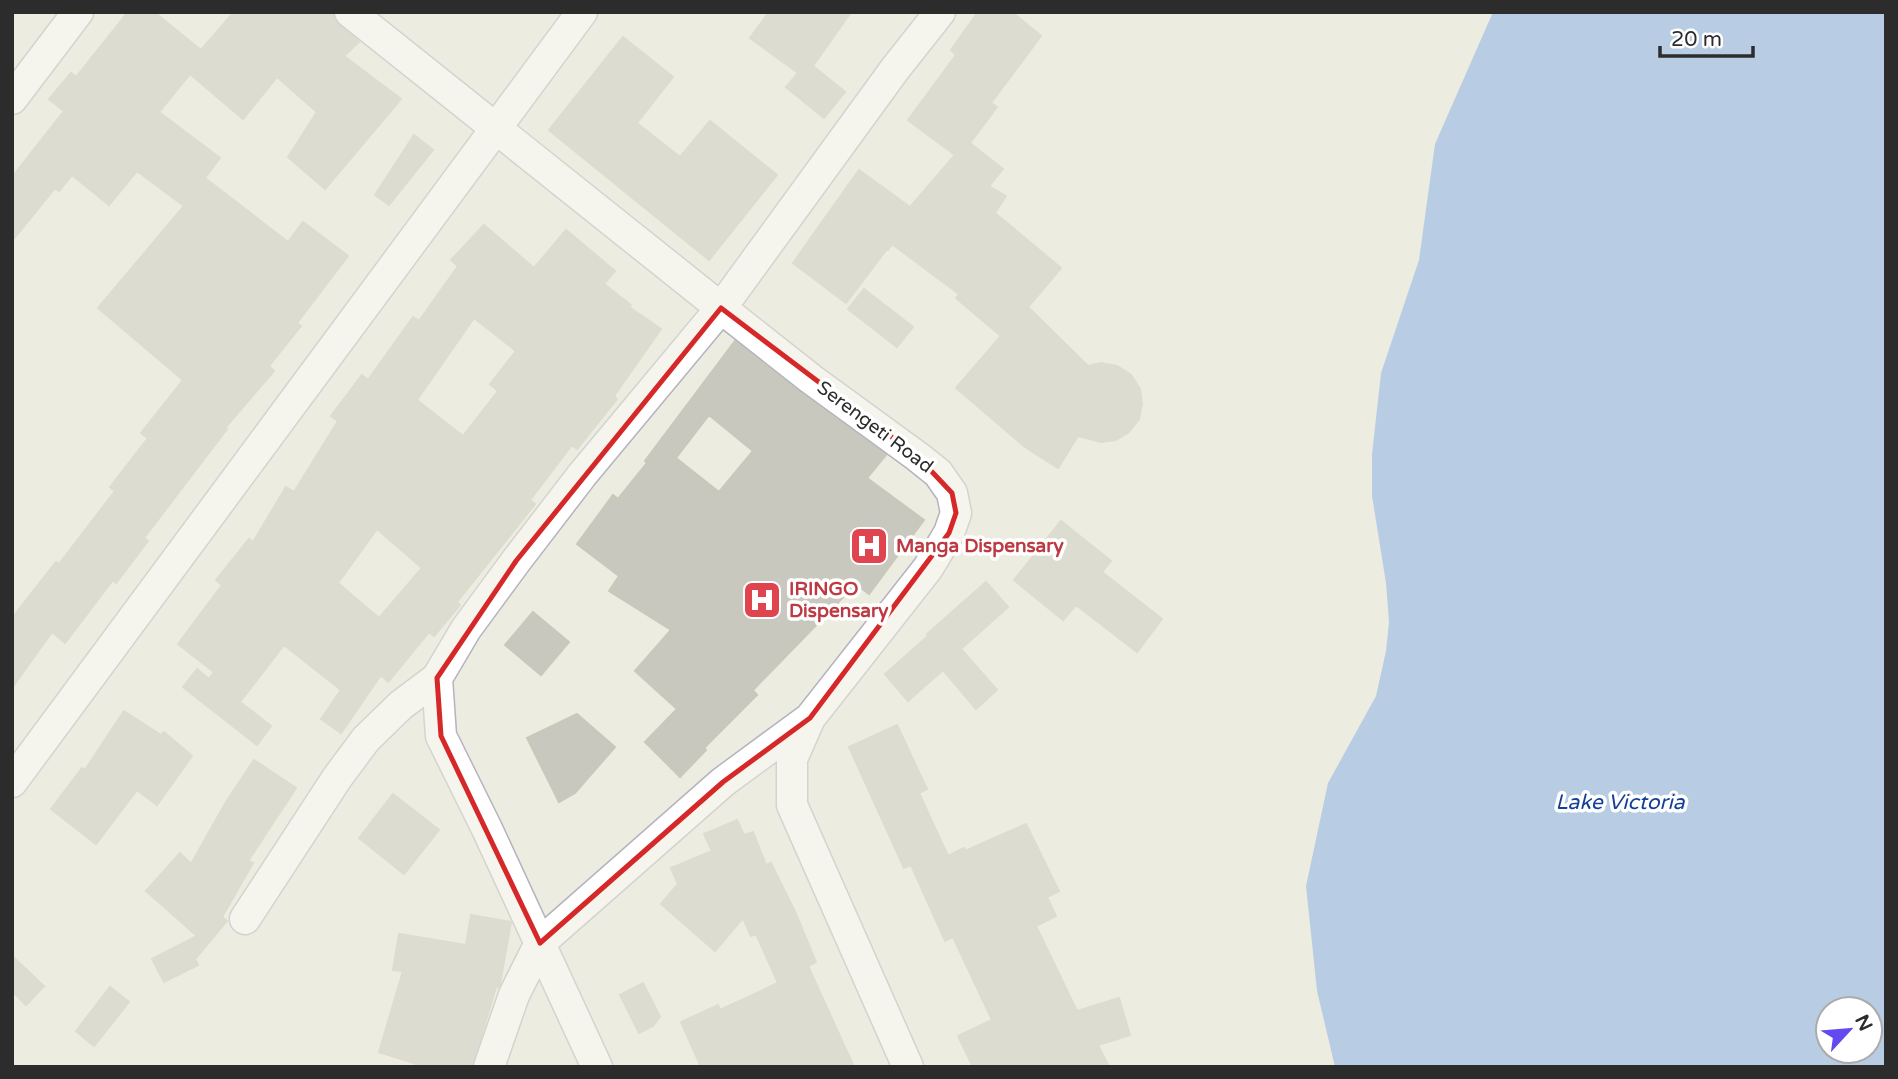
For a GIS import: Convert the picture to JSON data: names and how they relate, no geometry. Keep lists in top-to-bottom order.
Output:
{
  "streets": {
    "street": ["Serengeti Road"]
  },
  "water": ["Lake Victoria"],
  "places": {
    "hospital": ["Manga Dispensary", "IRINGO Dispensary"]
  },
  "scale_bar": "20 m",
  "north": "top right"
}
